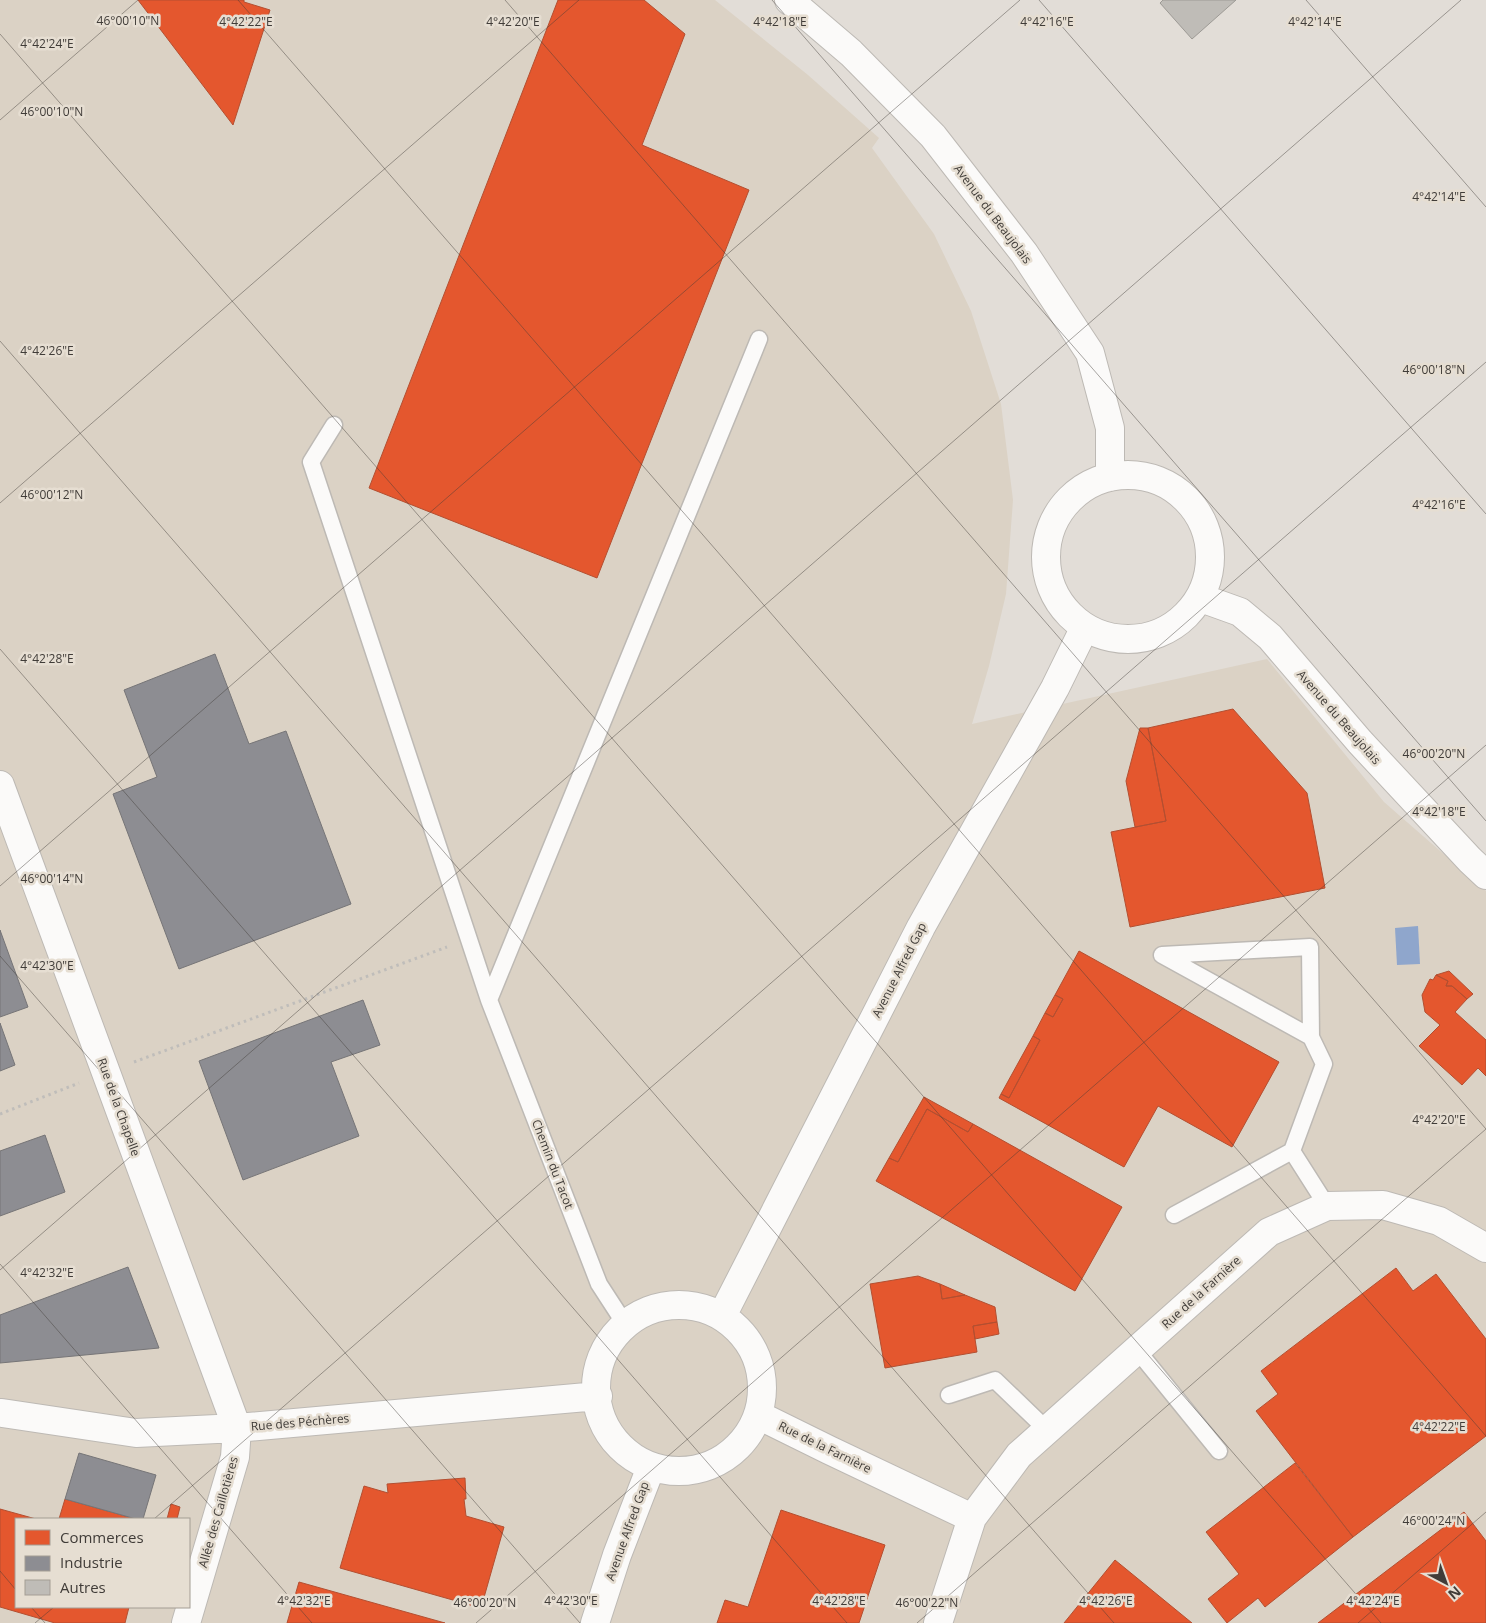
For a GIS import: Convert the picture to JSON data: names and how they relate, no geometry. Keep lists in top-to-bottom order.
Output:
{
  "streets": {
    "street": [
      "Avenue du Beaujolais",
      "Avenue Alfred Gap",
      "Rue de la Chapelle",
      "Rue de la Farnière",
      "Rue des Péchères",
      "Allée des Caillotières"
    ],
    "lane": ["Chemin du Tacot"]
  },
  "crossings": [
    ["Avenue du Beaujolais", "Avenue Alfred Gap"],
    ["Avenue Alfred Gap", "Chemin du Tacot"],
    ["Avenue Alfred Gap", "Rue de la Farnière"],
    ["Avenue Alfred Gap", "Rue des Péchères"],
    ["Rue de la Chapelle", "Rue des Péchères"],
    ["Rue de la Chapelle", "Allée des Caillotières"],
    ["Chemin du Tacot", "Rue de la Farnière"],
    ["Chemin du Tacot", "Rue des Péchères"],
    ["Rue de la Farnière", "Rue des Péchères"],
    ["Rue des Péchères", "Allée des Caillotières"]
  ],
  "legend": ["Commerces", "Industrie", "Autres"],
  "north": "bottom right",
  "coordinates": [
    "46°00'10\"N",
    "4°42'22\"E",
    "4°42'20\"E",
    "4°42'16\"E",
    "4°42'18\"E",
    "4°42'14\"E",
    "4°42'24\"E",
    "4°42'26\"E",
    "46°00'18\"N",
    "46°00'12\"N",
    "4°42'28\"E",
    "46°00'20\"N",
    "46°00'14\"N",
    "4°42'30\"E",
    "4°42'32\"E",
    "46°00'24\"N",
    "46°00'22\"N"
  ]
}
